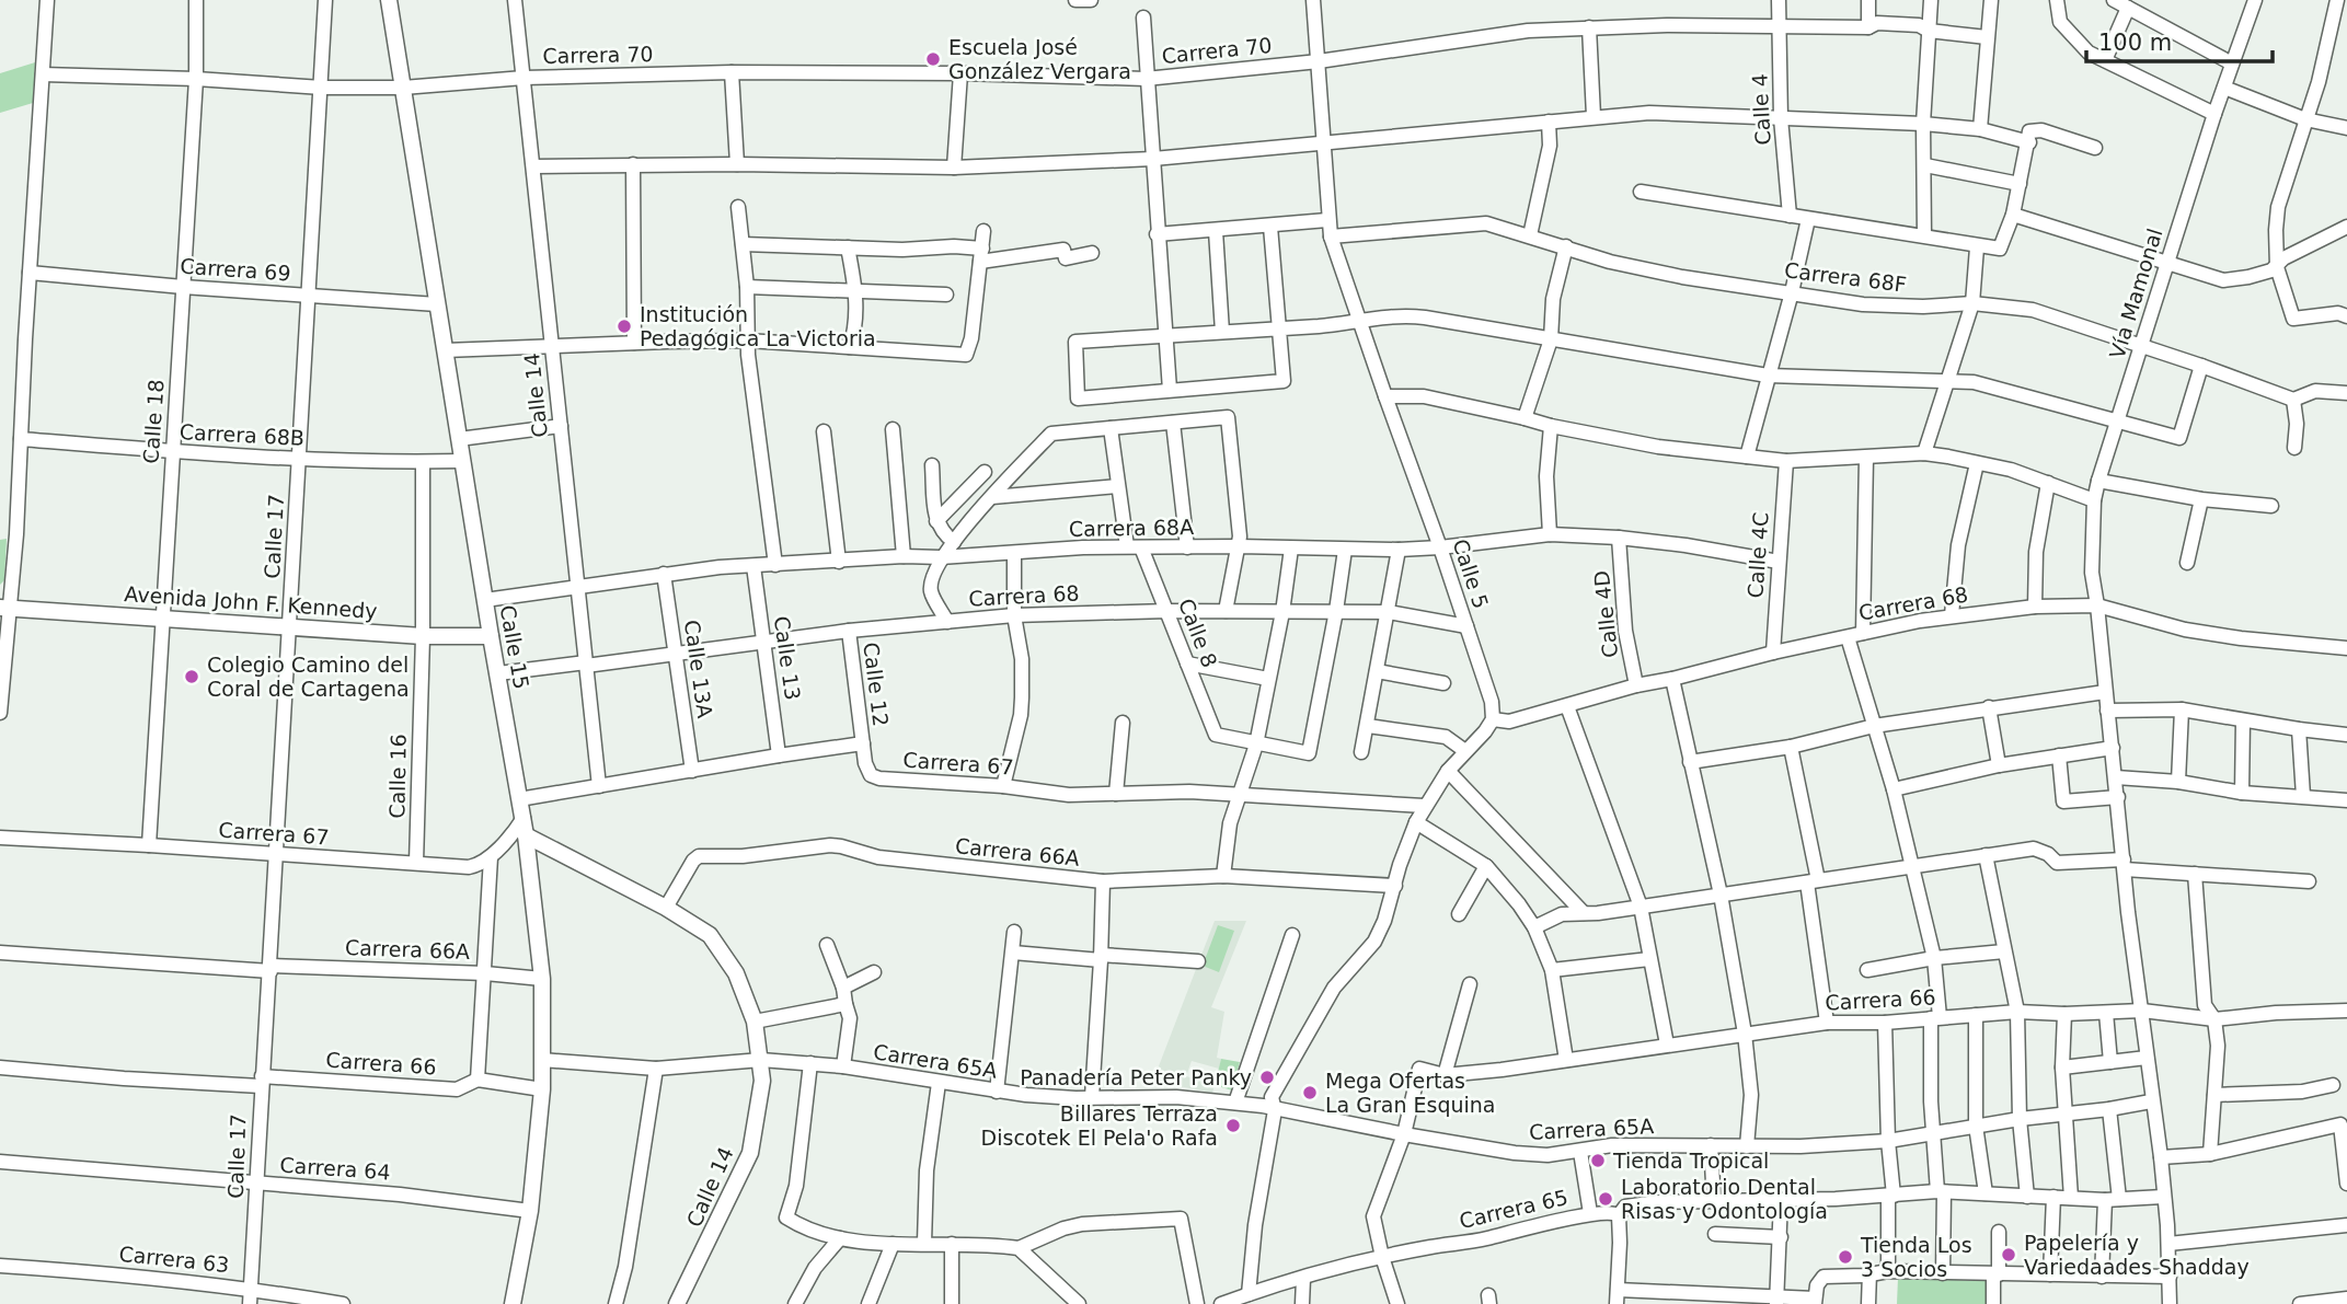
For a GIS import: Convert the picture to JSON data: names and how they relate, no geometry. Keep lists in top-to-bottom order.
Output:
{
  "streets": {
    "street": [
      "Carrera 70",
      "Calle 4",
      "Carrera 69",
      "Carrera 68F",
      "Vía Mamonal",
      "Calle 14",
      "Calle 18",
      "Carrera 68B",
      "Carrera 68A",
      "Calle 17",
      "Calle 4C",
      "Calle 5",
      "Carrera 68",
      "Avenida John F. Kennedy",
      "Calle 4D",
      "Calle 8",
      "Calle 15",
      "Calle 13",
      "Calle 13A",
      "Calle 12",
      "Carrera 67",
      "Calle 16",
      "Carrera 66A",
      "Carrera 66",
      "Carrera 65A",
      "Carrera 64",
      "Carrera 65",
      "Carrera 63"
    ]
  },
  "crossings": [
    ["Carrera 70", "Calle 4"],
    ["Carrera 70", "Calle 14"],
    ["Carrera 70", "Calle 18"],
    ["Carrera 70", "Calle 17"],
    ["Carrera 70", "Calle 5"],
    ["Carrera 70", "Calle 15"],
    ["Carrera 69", "Calle 18"],
    ["Carrera 69", "Calle 17"],
    ["Carrera 69", "Calle 15"],
    ["Carrera 68F", "Vía Mamonal"],
    ["Carrera 68F", "Calle 5"],
    ["Vía Mamonal", "Carrera 68"],
    ["Vía Mamonal", "Carrera 66"],
    ["Vía Mamonal", "Carrera 65A"],
    ["Vía Mamonal", "Carrera 65"],
    ["Calle 14", "Carrera 68A"],
    ["Calle 14", "Carrera 68"],
    ["Calle 14", "Calle 15"],
    ["Calle 14", "Carrera 66A"],
    ["Calle 14", "Carrera 65A"],
    ["Calle 18", "Carrera 68B"],
    ["Calle 18", "Avenida John F. Kennedy"],
    ["Calle 18", "Carrera 67"],
    ["Carrera 68B", "Calle 17"],
    ["Carrera 68B", "Calle 15"],
    ["Carrera 68B", "Calle 16"],
    ["Carrera 68A", "Calle 4C"],
    ["Carrera 68A", "Calle 5"],
    ["Carrera 68A", "Calle 4D"],
    ["Carrera 68A", "Calle 8"],
    ["Carrera 68A", "Calle 15"],
    ["Carrera 68A", "Calle 13"],
    ["Carrera 68A", "Calle 13A"],
    ["Calle 17", "Avenida John F. Kennedy"],
    ["Calle 17", "Carrera 67"],
    ["Calle 17", "Carrera 66A"],
    ["Calle 17", "Carrera 66"],
    ["Calle 17", "Carrera 64"],
    ["Calle 17", "Carrera 63"],
    ["Calle 4C", "Carrera 68"],
    ["Calle 5", "Carrera 68"],
    ["Carrera 68", "Calle 4D"],
    ["Carrera 68", "Calle 8"],
    ["Carrera 68", "Calle 15"],
    ["Carrera 68", "Calle 13"],
    ["Carrera 68", "Calle 13A"],
    ["Carrera 68", "Calle 12"],
    ["Avenida John F. Kennedy", "Calle 15"],
    ["Avenida John F. Kennedy", "Calle 16"],
    ["Calle 15", "Carrera 66A"],
    ["Calle 15", "Carrera 66"],
    ["Calle 15", "Carrera 64"],
    ["Calle 12", "Carrera 67"],
    ["Carrera 67", "Calle 16"],
    ["Carrera 66", "Carrera 65A"]
  ],
  "places": [
    "Escuela José González Vergara",
    "Institución Pedagógica La Victoria",
    "Colegio Camino del Coral de Cartagena",
    "Panadería Peter Panky",
    "Mega Ofertas La Gran Esquina",
    "Billares Terraza Discotek El Pela'o Rafa",
    "Tienda Tropical",
    "Laboratorio Dental Risas y Odontología",
    "Papelería y Variedaades Shadday",
    "Tienda Los 3 Socios"
  ],
  "scale_bar": "100 m"
}
